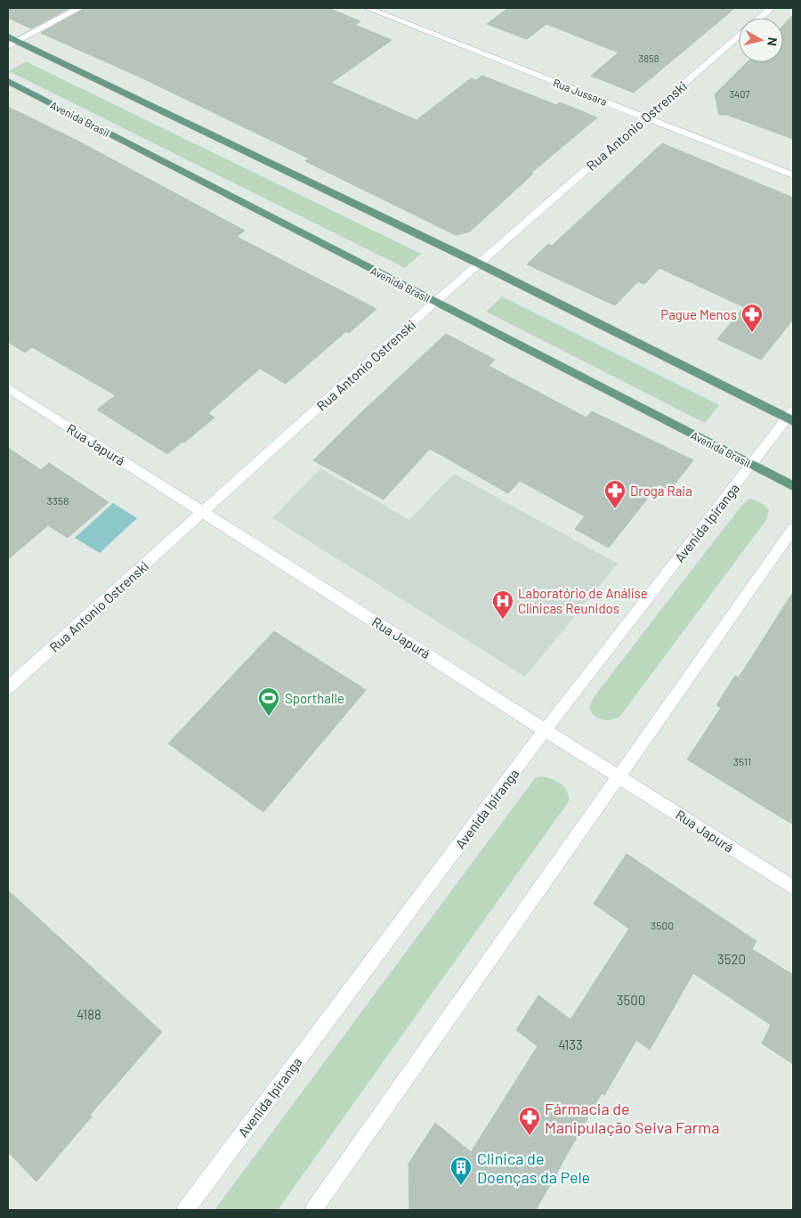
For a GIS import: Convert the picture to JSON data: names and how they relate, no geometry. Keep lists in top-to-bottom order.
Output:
{
  "streets": {
    "main road": ["Avenida Brasil"],
    "street": [
      "Rua Jussara",
      "Rua Antonio Ostrenski",
      "Rua Japurá",
      "Avenida Ipiranga"
    ]
  },
  "crossings": [
    ["Rua Jussara", "Rua Antonio Ostrenski"],
    ["Avenida Brasil", "Rua Antonio Ostrenski"],
    ["Avenida Brasil", "Avenida Ipiranga"],
    ["Rua Antonio Ostrenski", "Rua Japurá"],
    ["Rua Japurá", "Avenida Ipiranga"]
  ],
  "places": {
    "pharmacy": ["Pague Menos", "Droga Raia", "Fármacia de Manipulação Seiva Farma"],
    "hospital": ["Laboratório de Análise Clínicas Reunidos"],
    "sports": ["Sporthalle"],
    "building": ["Clinica de Doenças da Pele"]
  },
  "house_numbers": [
    "3858",
    "3407",
    "3358",
    "3511",
    "3500",
    "3520",
    "3500",
    "4188",
    "4133"
  ],
  "north": "right"
}
